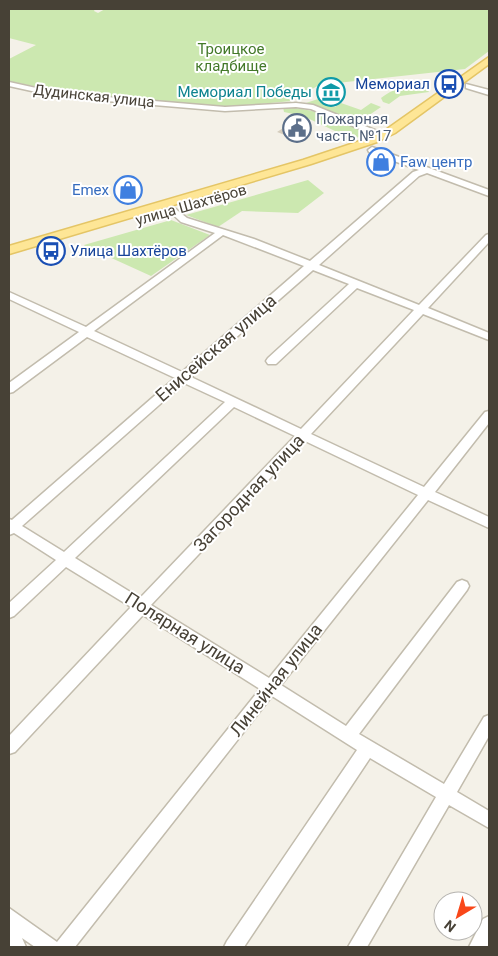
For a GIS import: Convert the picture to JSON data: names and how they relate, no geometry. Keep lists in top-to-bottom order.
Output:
{
  "streets": {
    "main road": ["улица Шахтёров"],
    "street": [
      "Дудинская улица",
      "Енисейская улица",
      "Загородная улица",
      "Полярная улица",
      "Линейная улица"
    ]
  },
  "crossings": [
    ["Енисейская улица", "Полярная улица"],
    ["Загородная улица", "Полярная улица"],
    ["Полярная улица", "Линейная улица"]
  ],
  "parks": ["Троицкое кладбище"],
  "places": {
    "bus stop": ["Мемориал", "Улица Шахтёров"],
    "museum": ["Мемориал Победы"],
    "public building": ["Пожарная часть №17"],
    "shop": ["Faw центр", "Emex"]
  },
  "north": "bottom left"
}
